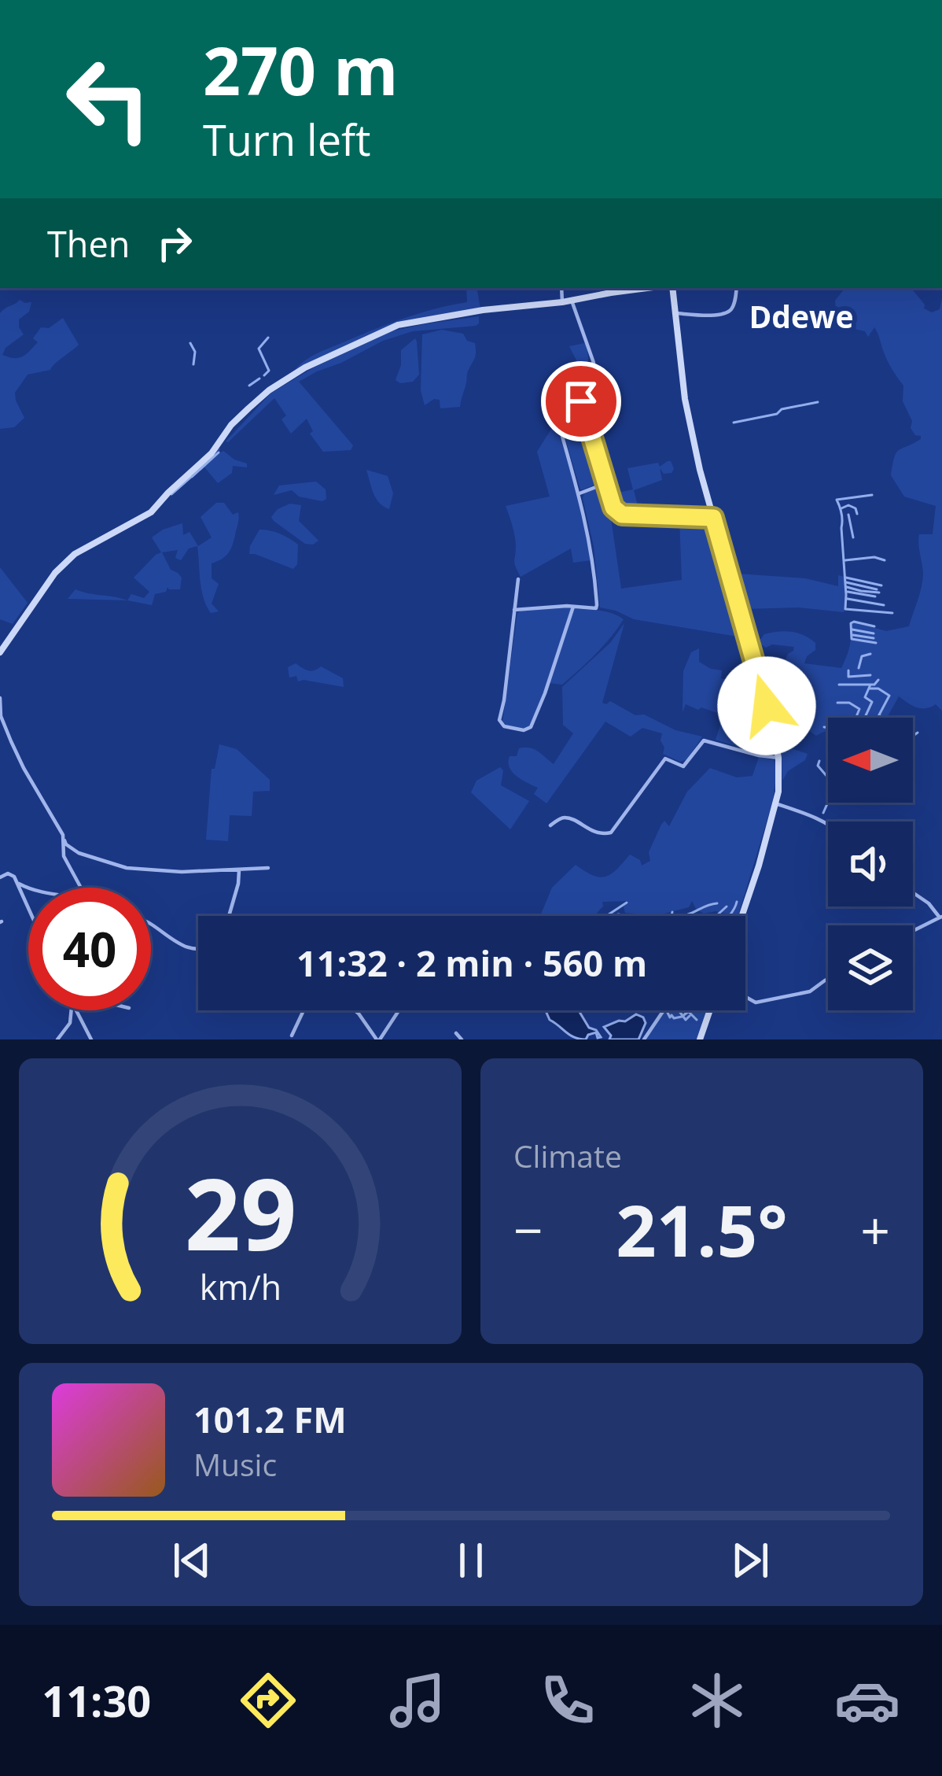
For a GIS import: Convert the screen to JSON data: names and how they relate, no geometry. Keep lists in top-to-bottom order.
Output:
{
  "districts": ["Ddewe"],
  "north": "left",
  "page": {
    "turn": ["270 m", "Turn left"],
    "then": "Then",
    "limit": "40",
    "trip": "11:32 · 2 min · 560 m",
    "tile": "Climate",
    "heat": ["−", "21.5°", "+"],
    "song": ["101.2 FM", "Music"],
    "tabs": "11:30",
    "gauge": ["29", "km/h"]
  }
}
